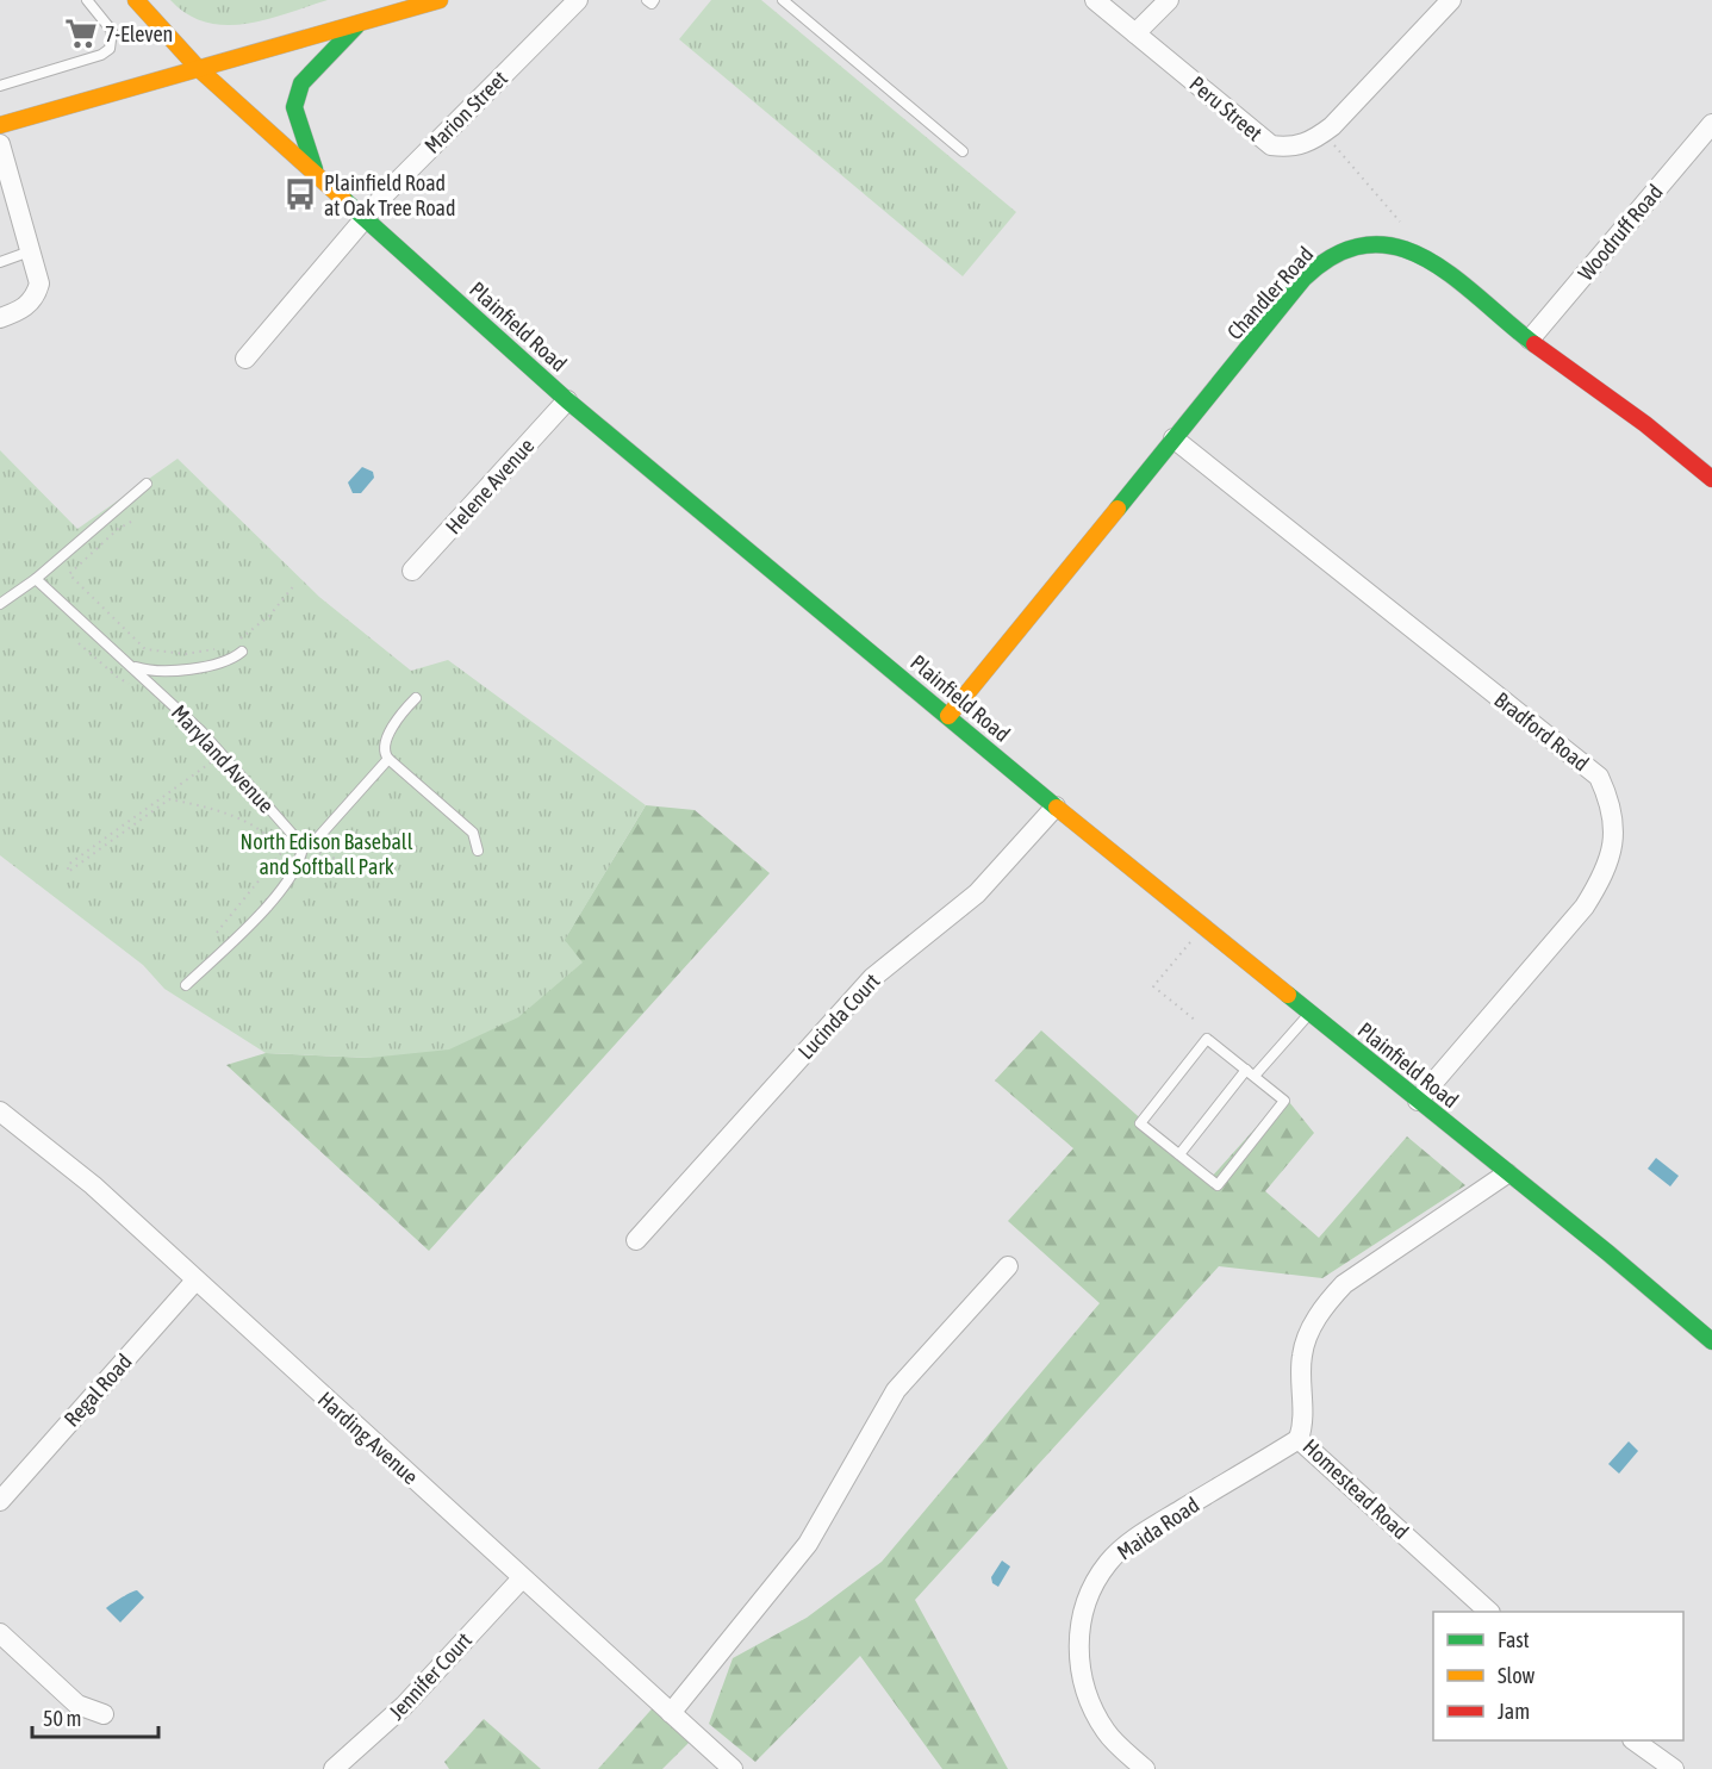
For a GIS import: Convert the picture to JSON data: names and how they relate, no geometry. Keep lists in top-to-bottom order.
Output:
{
  "streets": {
    "street": [
      "Peru Street",
      "Marion Street",
      "Woodruff Road",
      "Chandler Road",
      "Plainfield Road",
      "Helene Avenue",
      "Bradford Road",
      "Lucinda Court",
      "Regal Road",
      "Harding Avenue",
      "Homestead Road",
      "Maida Road",
      "Jennifer Court"
    ],
    "lane": ["Maryland Avenue"]
  },
  "crossings": [
    ["Marion Street", "Plainfield Road"],
    ["Woodruff Road", "Chandler Road"],
    ["Chandler Road", "Plainfield Road"],
    ["Chandler Road", "Bradford Road"],
    ["Plainfield Road", "Helene Avenue"],
    ["Plainfield Road", "Bradford Road"],
    ["Plainfield Road", "Lucinda Court"],
    ["Plainfield Road", "Homestead Road"],
    ["Regal Road", "Harding Avenue"],
    ["Harding Avenue", "Jennifer Court"],
    ["Homestead Road", "Maida Road"]
  ],
  "parks": ["North Edison Baseball and Softball Park"],
  "places": {
    "supermarket": ["7-Eleven"],
    "bus stop": ["Plainfield Road at Oak Tree Road"]
  },
  "legend": ["Fast", "Slow", "Jam"],
  "scale_bar": "50 m"
}
